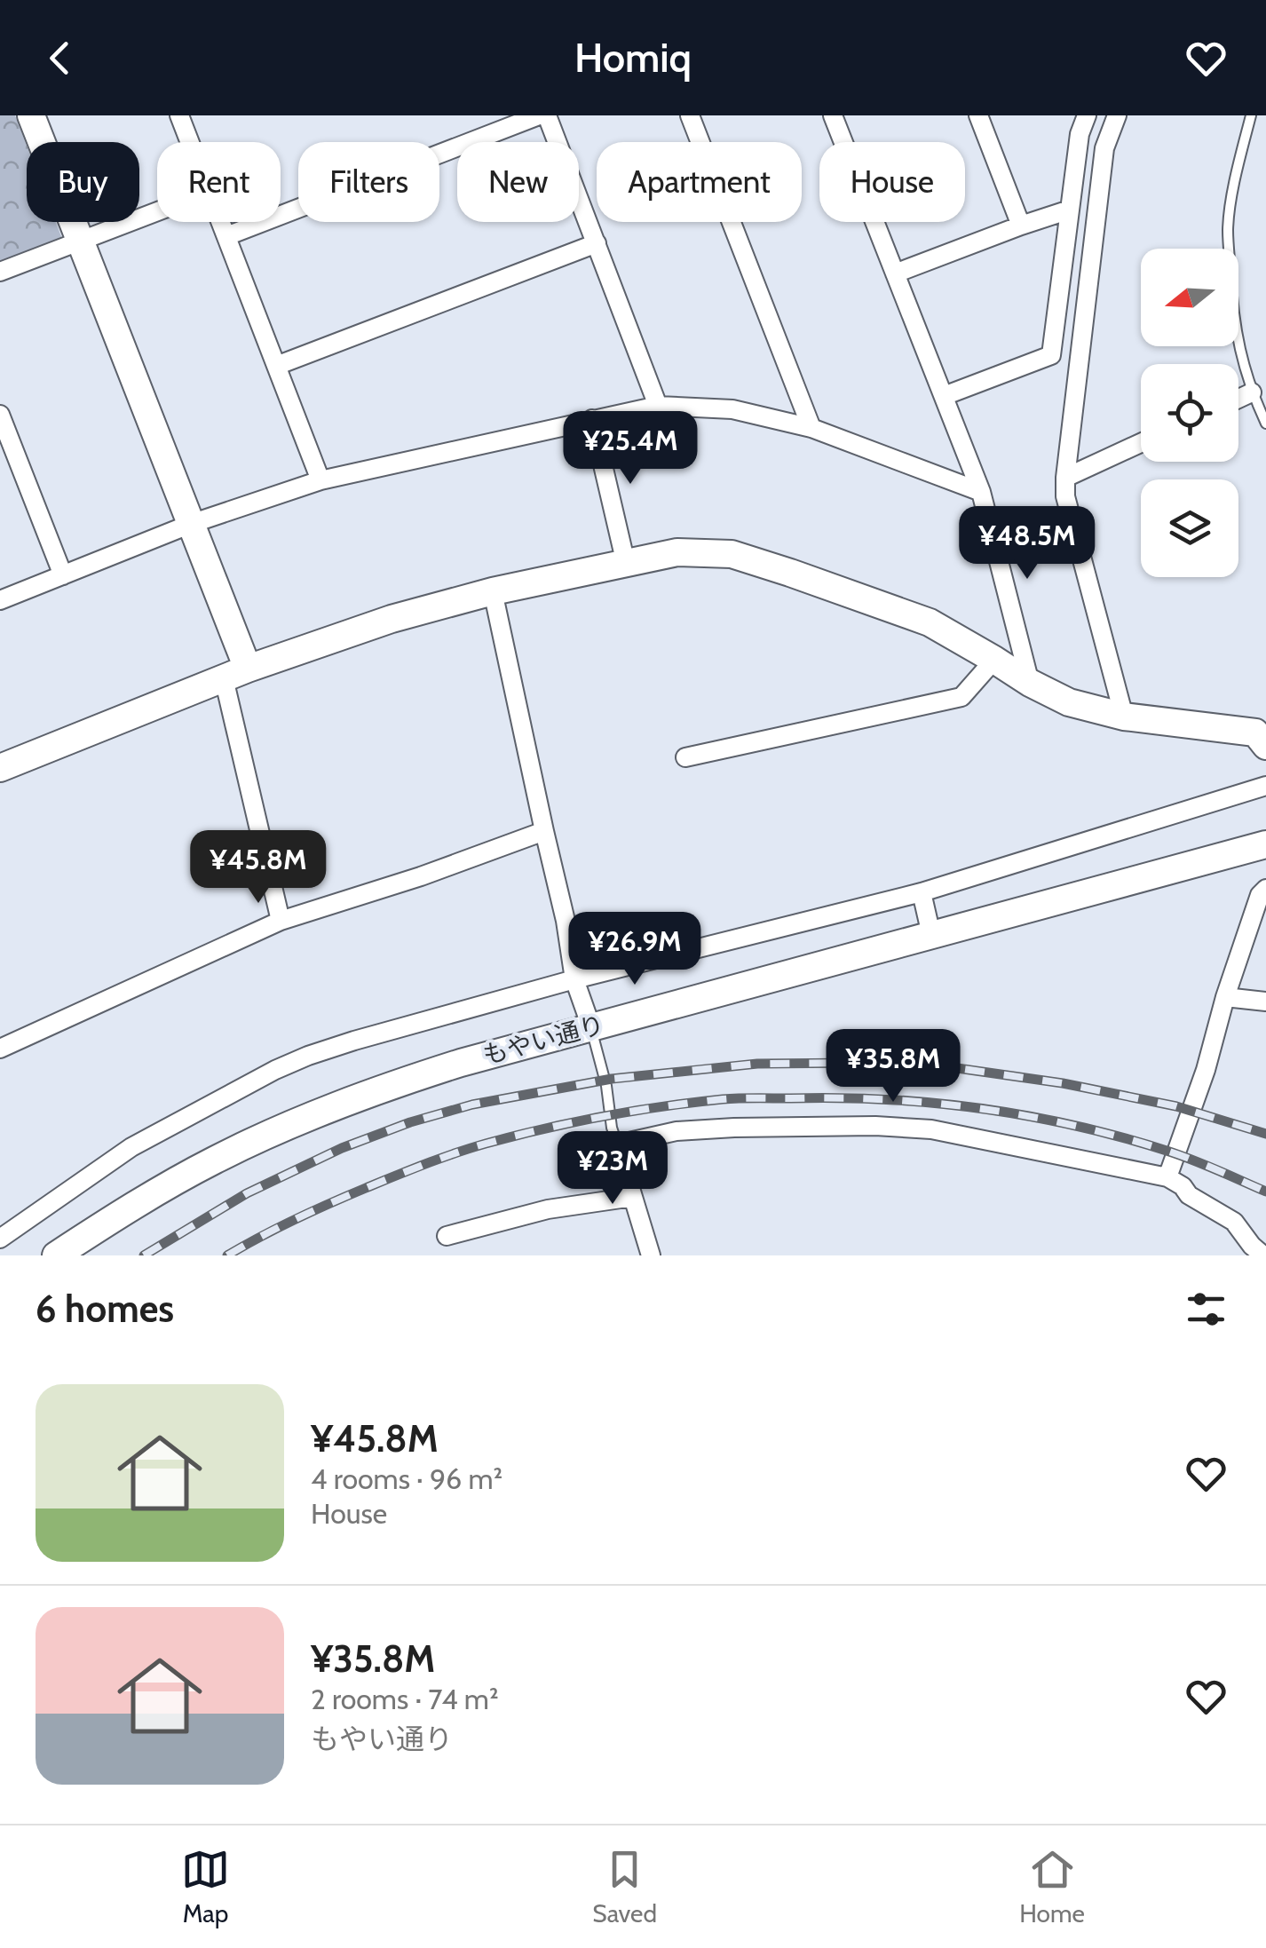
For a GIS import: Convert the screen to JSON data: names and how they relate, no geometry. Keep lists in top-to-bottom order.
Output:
{
  "streets": {
    "street": ["もやい通り"]
  },
  "north": "left",
  "page": {
    "header": "Homiq",
    "chip": [
      "Buy",
      "Rent",
      "Filters",
      "New",
      "Apartment",
      "House"
    ],
    "price": [
      "¥25.4M",
      "¥48.5M",
      "¥45.8M",
      "¥26.9M",
      "¥35.8M",
      "¥23M"
    ],
    "heading": "6 homes",
    "list": [
      {
        "name": "¥45.8M",
        "note": "4 rooms · 96 m² · House"
      },
      {
        "name": "¥35.8M",
        "note": "2 rooms · 74 m² · もやい通り"
      }
    ],
    "tabs": ["Map", "Saved", "Home"]
  }
}
